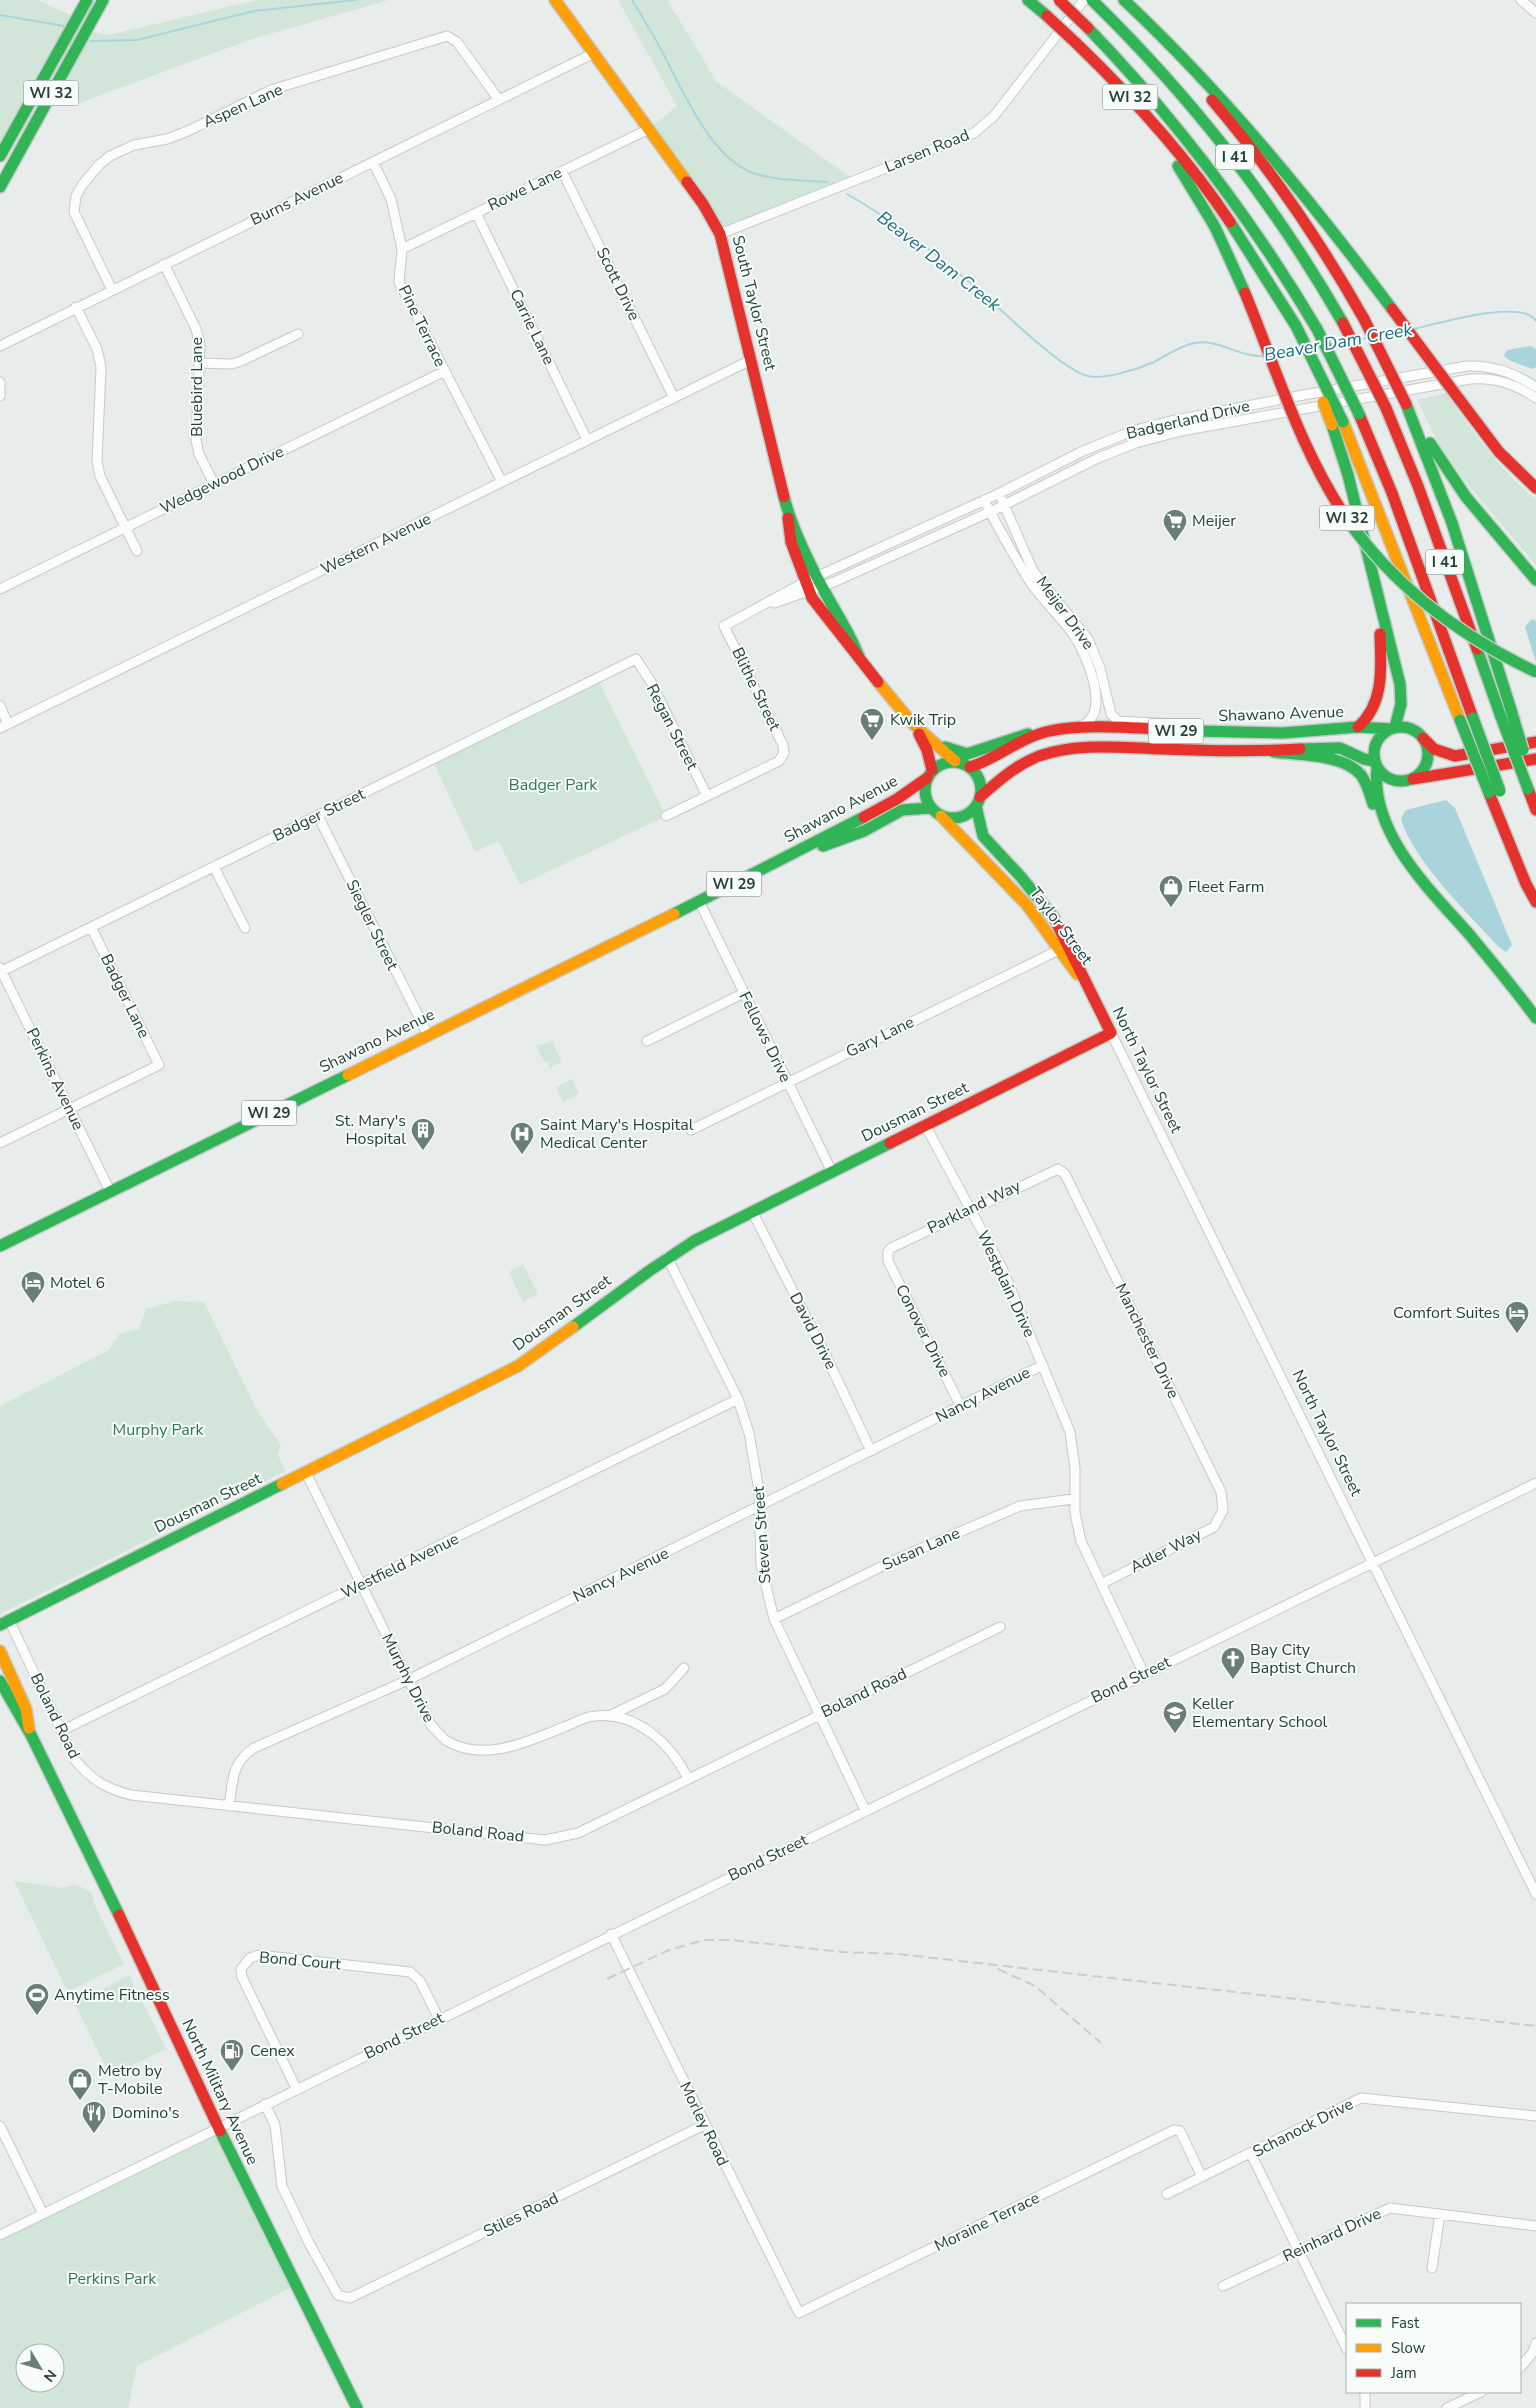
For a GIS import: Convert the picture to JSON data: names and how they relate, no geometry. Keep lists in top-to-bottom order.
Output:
{
  "streets": {
    "main road": [
      "WI 32",
      "I 41",
      "South Taylor Street",
      "Shawano Avenue",
      "WI 29",
      "Taylor Street",
      "North Taylor Street",
      "Dousman Street",
      "North Military Avenue"
    ],
    "street": [
      "Aspen Lane",
      "Larsen Road",
      "Rowe Lane",
      "Burns Avenue",
      "Scott Drive",
      "Pine Terrace",
      "Carrie Lane",
      "Bluebird Lane",
      "Badgerland Drive",
      "Wedgewood Drive",
      "Western Avenue",
      "Meijer Drive",
      "Blithe Street",
      "Regan Street",
      "Badger Street",
      "Siegler Street",
      "Badger Lane",
      "Fellows Drive",
      "Gary Lane",
      "Perkins Avenue",
      "Parkland Way",
      "Westplain Drive",
      "David Drive",
      "Conover Drive",
      "Manchester Drive",
      "Nancy Avenue",
      "Steven Street",
      "Susan Lane",
      "Adler Way",
      "Westfield Avenue",
      "Murphy Drive",
      "Bond Street",
      "Boland Road",
      "Bond Court",
      "Morley Road",
      "Schanock Drive",
      "Stiles Road",
      "Moraine Terrace",
      "Reinhard Drive"
    ]
  },
  "crossings": [
    ["Aspen Lane", "Burns Avenue"],
    ["Larsen Road", "South Taylor Street"],
    ["Rowe Lane", "Scott Drive"],
    ["Rowe Lane", "South Taylor Street"],
    ["Rowe Lane", "Pine Terrace"],
    ["Rowe Lane", "Carrie Lane"],
    ["Burns Avenue", "South Taylor Street"],
    ["Burns Avenue", "Pine Terrace"],
    ["Burns Avenue", "Bluebird Lane"],
    ["Scott Drive", "Western Avenue"],
    ["South Taylor Street", "Badgerland Drive"],
    ["South Taylor Street", "Western Avenue"],
    ["South Taylor Street", "Blithe Street"],
    ["South Taylor Street", "Shawano Avenue"],
    ["South Taylor Street", "WI 29"],
    ["South Taylor Street", "Taylor Street"],
    ["Pine Terrace", "Wedgewood Drive"],
    ["Pine Terrace", "Western Avenue"],
    ["Carrie Lane", "Western Avenue"],
    ["Bluebird Lane", "Wedgewood Drive"],
    ["Badgerland Drive", "Meijer Drive"],
    ["Badgerland Drive", "Blithe Street"],
    ["Meijer Drive", "Shawano Avenue"],
    ["Blithe Street", "Regan Street"],
    ["Shawano Avenue", "WI 29"],
    ["Shawano Avenue", "Siegler Street"],
    ["Shawano Avenue", "Taylor Street"],
    ["Shawano Avenue", "Fellows Drive"],
    ["Shawano Avenue", "Perkins Avenue"],
    ["Regan Street", "Badger Street"],
    ["WI 29", "Taylor Street"],
    ["Badger Street", "Siegler Street"],
    ["Badger Street", "Badger Lane"],
    ["Badger Street", "Perkins Avenue"],
    ["Taylor Street", "Gary Lane"],
    ["Taylor Street", "North Taylor Street"],
    ["Badger Lane", "Perkins Avenue"],
    ["Fellows Drive", "Gary Lane"],
    ["Fellows Drive", "Dousman Street"],
    ["North Taylor Street", "Dousman Street"],
    ["North Taylor Street", "Bond Street"],
    ["Dousman Street", "Westplain Drive"],
    ["Dousman Street", "David Drive"],
    ["Dousman Street", "Steven Street"],
    ["Dousman Street", "Murphy Drive"],
    ["Dousman Street", "Boland Road"],
    ["Parkland Way", "Westplain Drive"],
    ["Parkland Way", "Conover Drive"],
    ["Parkland Way", "Manchester Drive"],
    ["Westplain Drive", "Nancy Avenue"],
    ["Westplain Drive", "Susan Lane"],
    ["Westplain Drive", "Adler Way"],
    ["Westplain Drive", "Bond Street"],
    ["David Drive", "Nancy Avenue"],
    ["Conover Drive", "Nancy Avenue"],
    ["Manchester Drive", "Adler Way"],
    ["Nancy Avenue", "Steven Street"],
    ["Nancy Avenue", "Murphy Drive"],
    ["Nancy Avenue", "Boland Road"],
    ["Steven Street", "Susan Lane"],
    ["Steven Street", "Westfield Avenue"],
    ["Steven Street", "Bond Street"],
    ["Steven Street", "Boland Road"],
    ["Westfield Avenue", "Murphy Drive"],
    ["Westfield Avenue", "Boland Road"],
    ["Murphy Drive", "Boland Road"],
    ["Bond Street", "Bond Court"],
    ["Bond Street", "North Military Avenue"],
    ["Bond Street", "Morley Road"],
    ["Bond Street", "Stiles Road"],
    ["Morley Road", "Stiles Road"],
    ["Morley Road", "Moraine Terrace"],
    ["Schanock Drive", "Moraine Terrace"]
  ],
  "water": ["Beaver Dam Creek"],
  "parks": ["Badger Park", "Murphy Park", "Perkins Park"],
  "places": {
    "supermarket": ["Meijer", "Kwik Trip"],
    "shop": ["Fleet Farm", "Metro by T-Mobile"],
    "building": ["St. Mary's Hospital"],
    "hospital": ["Saint Mary's Hospital Medical Center"],
    "hotel": ["Motel 6", "Comfort Suites"],
    "church": ["Bay City Baptist Church"],
    "school or university": ["Keller Elementary School"],
    "sports": ["Anytime Fitness"],
    "fuel station": ["Cenex"],
    "restaurant": ["Domino's"]
  },
  "legend": ["Fast", "Slow", "Jam"],
  "north": "bottom right"
}
